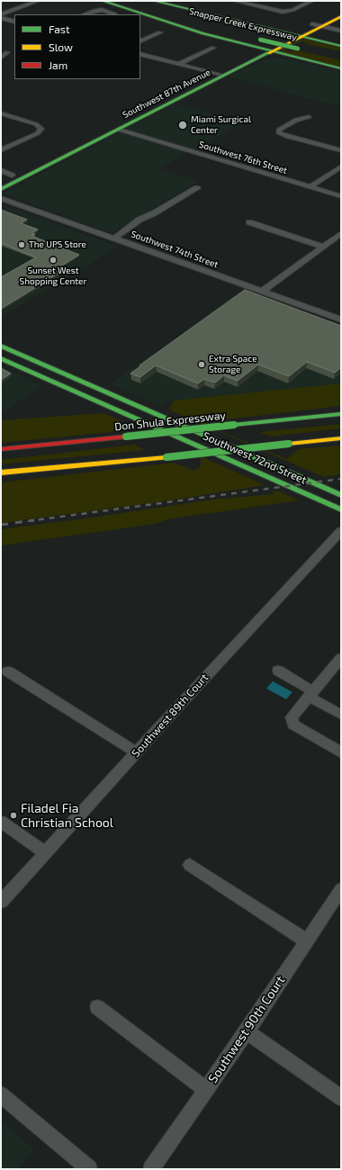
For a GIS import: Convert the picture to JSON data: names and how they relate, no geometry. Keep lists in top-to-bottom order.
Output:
{
  "streets": {
    "main road": [
      "Snapper Creek Expressway",
      "Southwest 87th Avenue",
      "Don Shula Expressway",
      "Southwest 72nd Street"
    ],
    "street": [
      "Southwest 76th Street",
      "Southwest 74th Street",
      "Southwest 89th Court",
      "Southwest 90th Court"
    ]
  },
  "crossings": [
    ["Southwest 87th Avenue", "Southwest 76th Street"]
  ],
  "places": [
    "Miami Surgical Center",
    "The UPS Store",
    "Sunset West Shopping Center",
    "Extra Space Storage",
    "Filadel Fia Christian School"
  ],
  "legend": ["Fast", "Slow", "Jam"]
}
